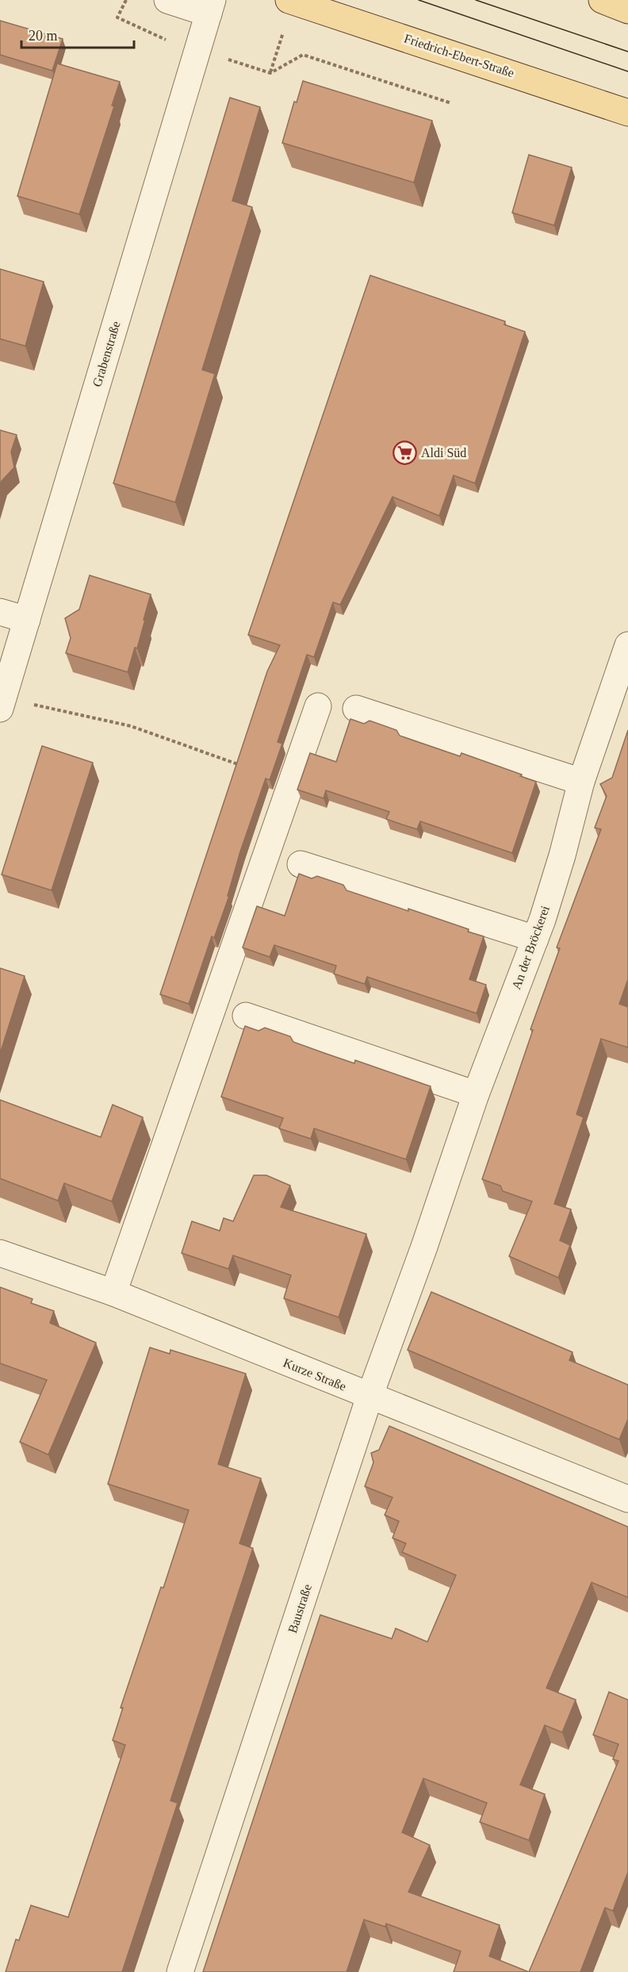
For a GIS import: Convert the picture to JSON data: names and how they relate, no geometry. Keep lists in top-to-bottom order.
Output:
{
  "streets": {
    "main road": ["Friedrich-Ebert-Straße"],
    "street": [
      "Grabenstraße",
      "An der Bröckerei",
      "Kurze Straße",
      "Baustraße"
    ]
  },
  "crossings": [
    ["An der Bröckerei", "Baustraße"],
    ["Kurze Straße", "Baustraße"]
  ],
  "places": {
    "supermarket": ["Aldi Süd"]
  },
  "scale_bar": "20 m"
}
